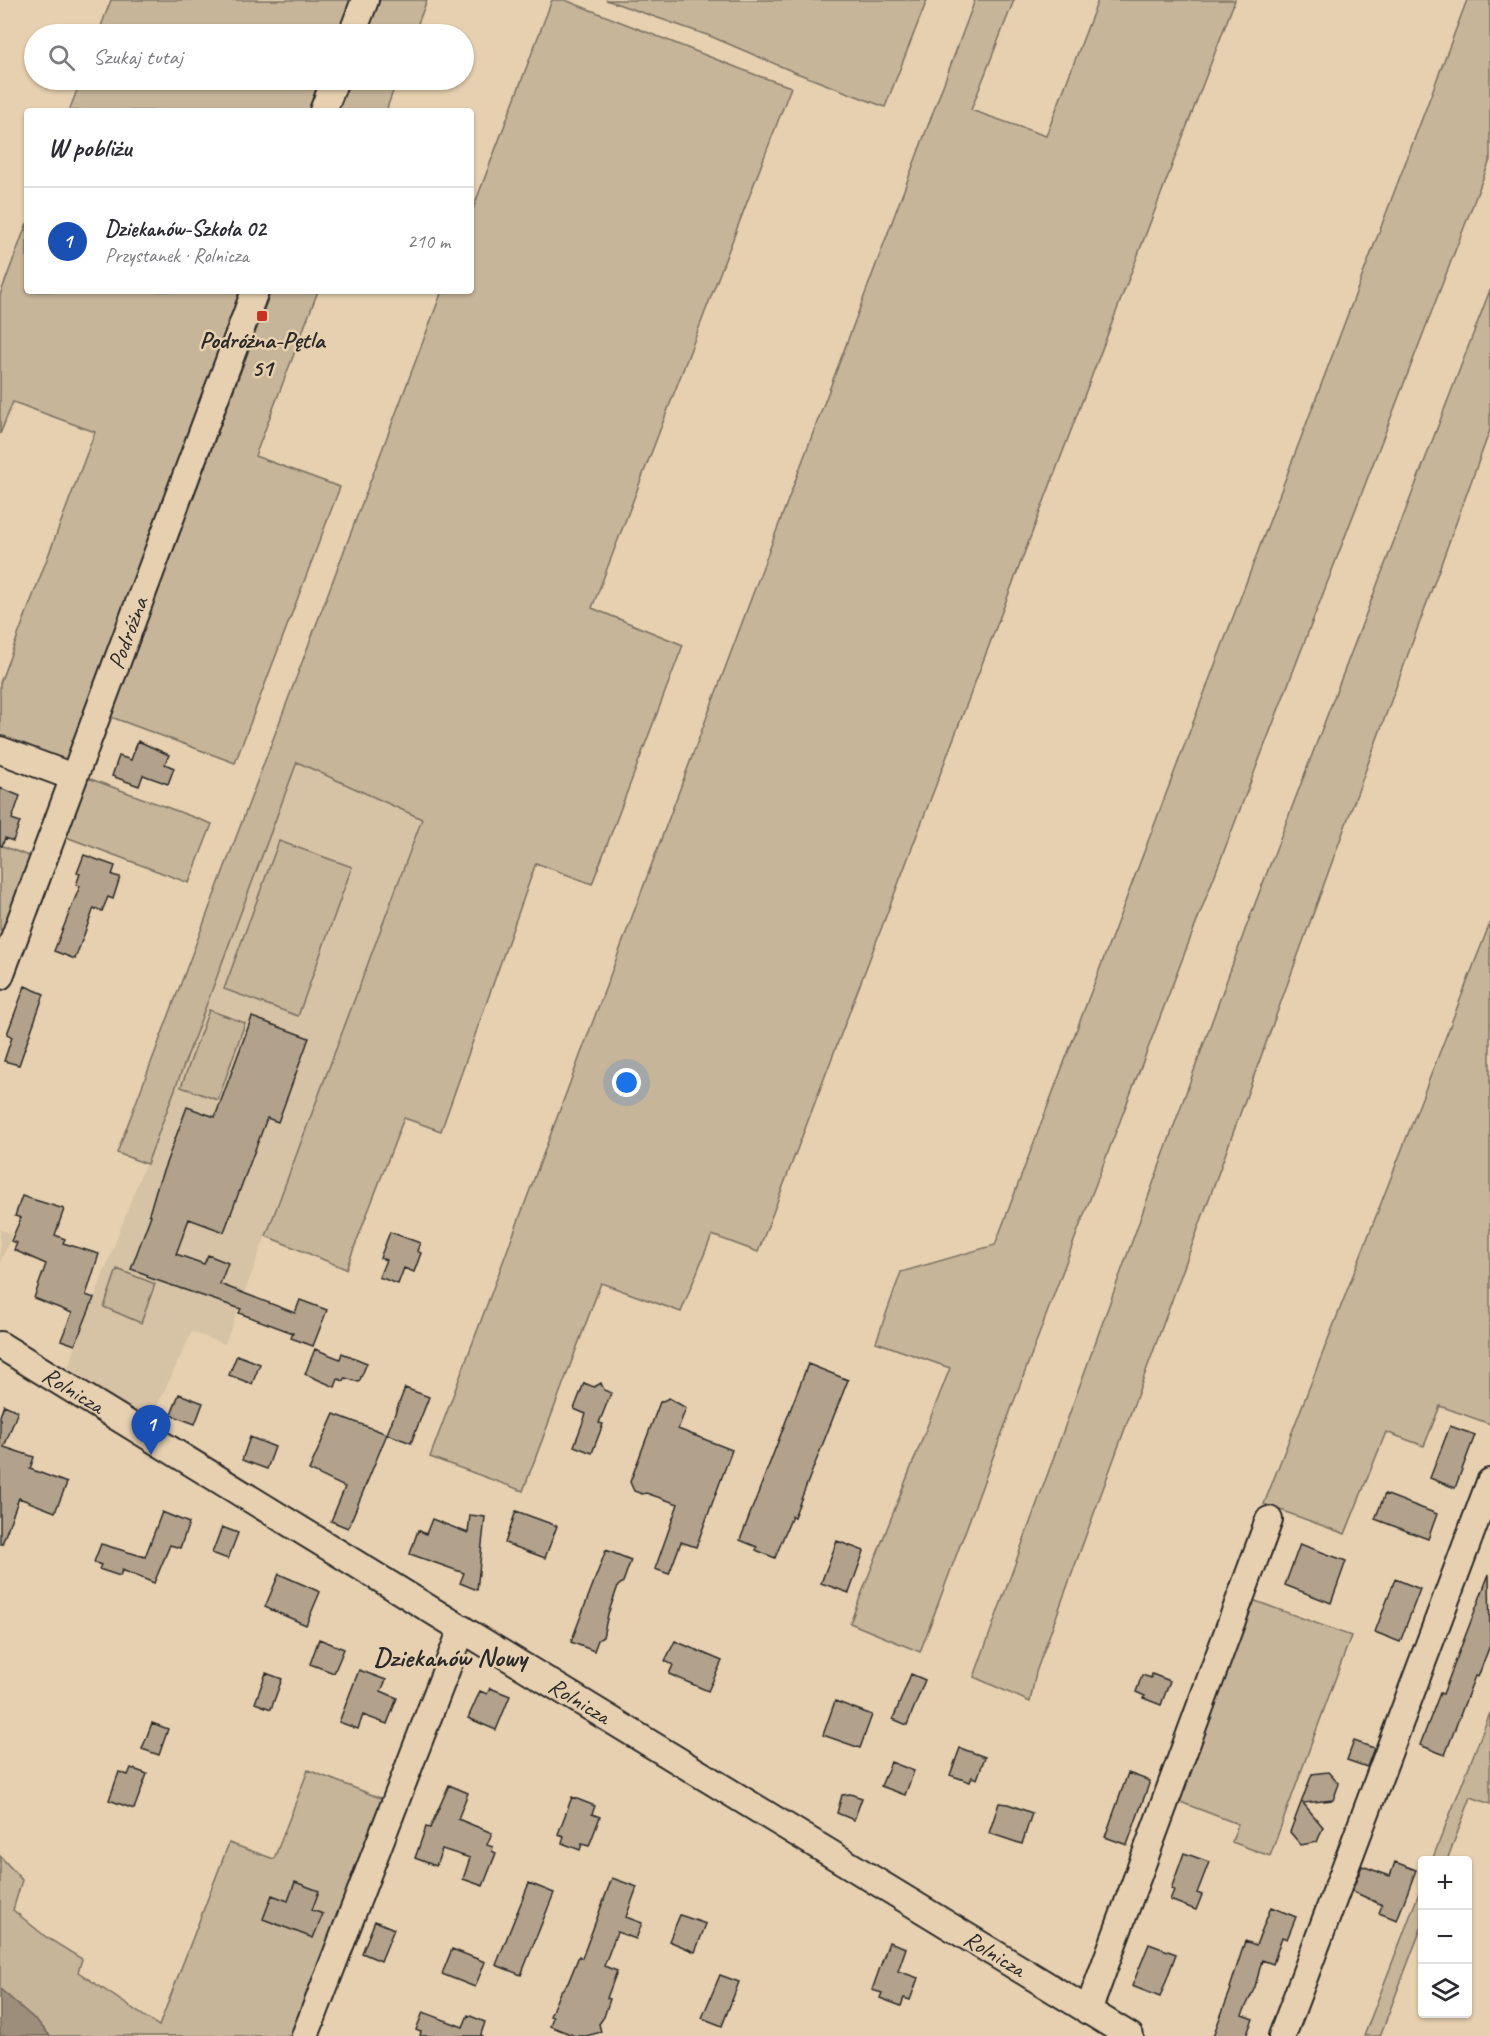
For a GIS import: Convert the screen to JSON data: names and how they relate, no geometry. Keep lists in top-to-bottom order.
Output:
{
  "streets": {
    "street": ["Podróżna", "Rolnicza"]
  },
  "districts": ["Dziekanów Nowy"],
  "places": {
    "transit": ["Podróżna-Pętla 51"]
  },
  "page": {
    "search": "Szukaj tutaj",
    "heading": "W pobliżu",
    "list": [
      {
        "mark": "1",
        "name": "Dziekanów-Szkoła 02",
        "note": "Przystanek · Rolnicza",
        "value": "210 m"
      }
    ],
    "pins": "1",
    "map_buttons": ["+", "−"]
  }
}
